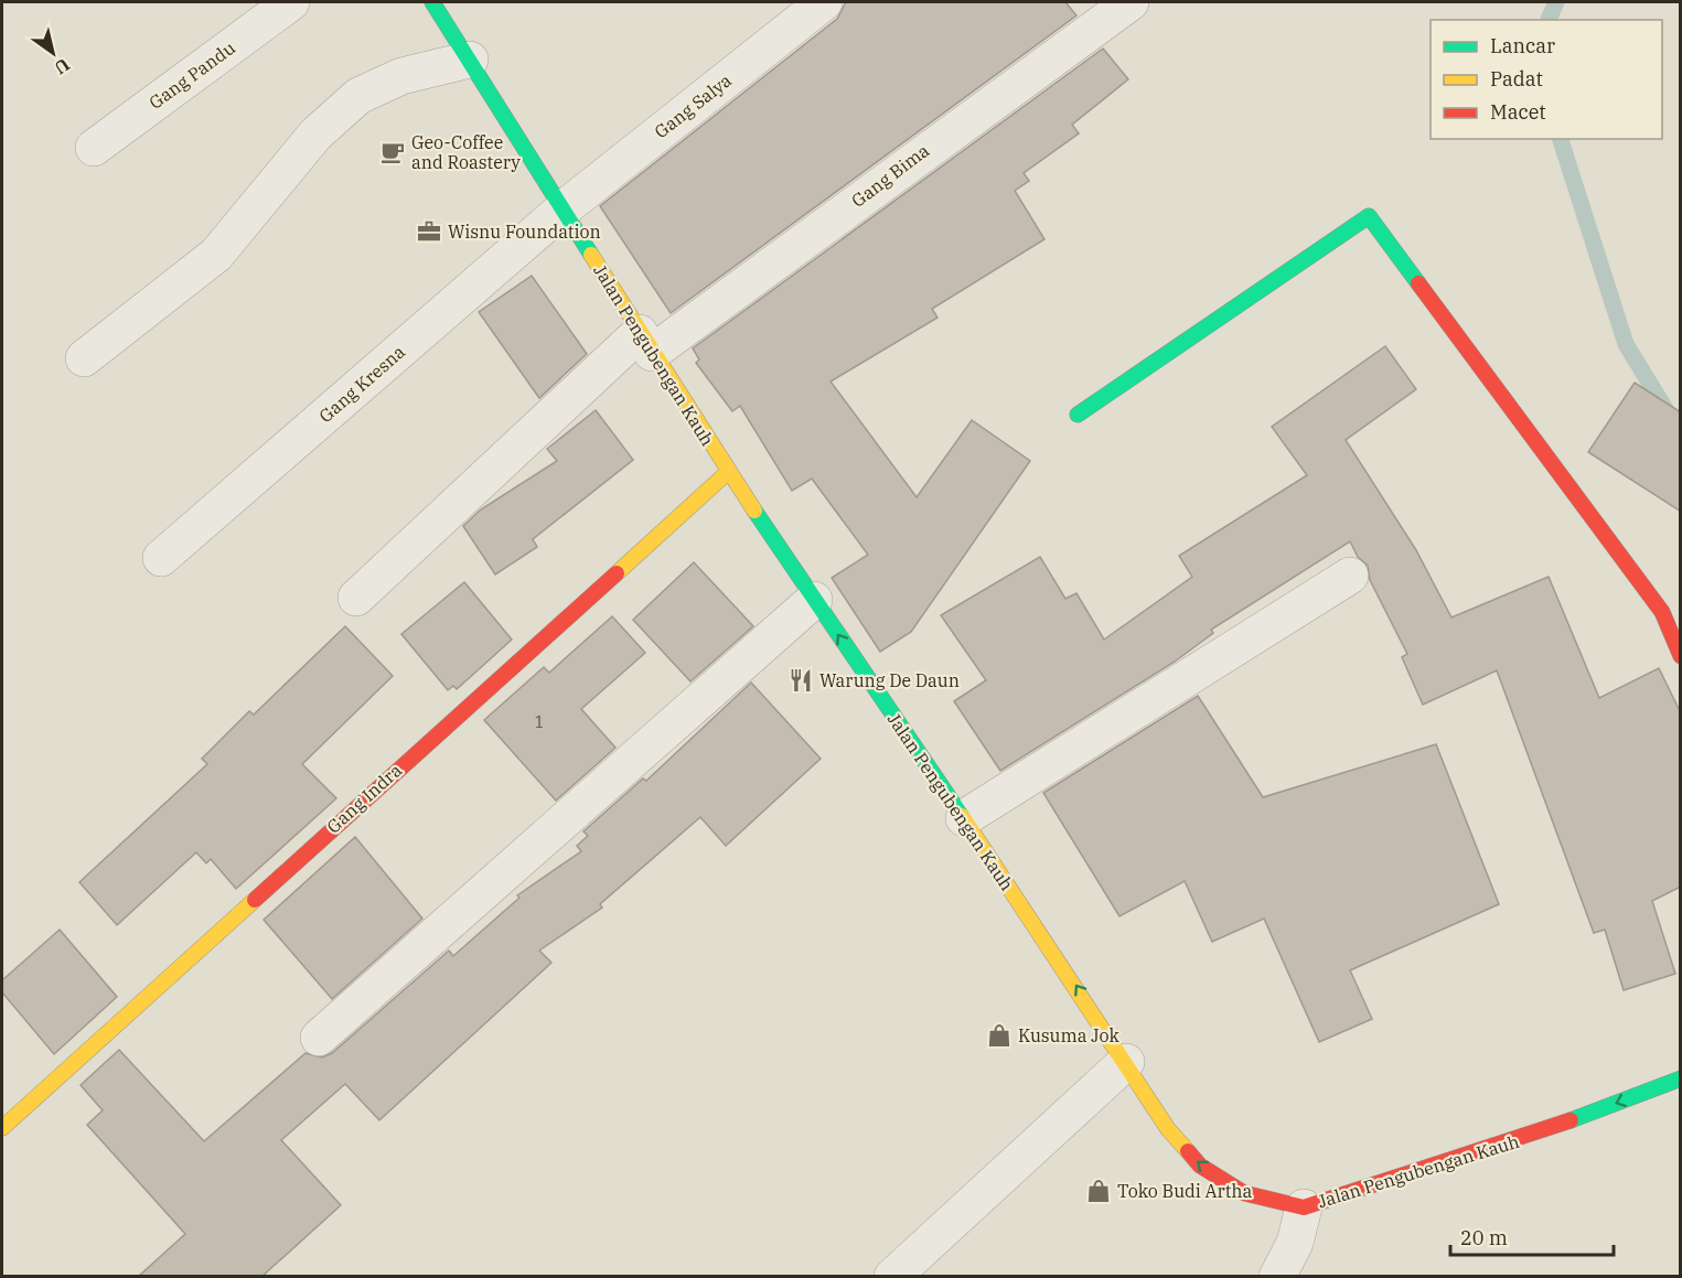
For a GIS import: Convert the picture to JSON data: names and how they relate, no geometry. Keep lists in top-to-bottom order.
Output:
{
  "streets": {
    "street": [
      "Gang Pandu",
      "Gang Salya",
      "Gang Bima",
      "Jalan Pengubengan Kauh",
      "Gang Kresna",
      "Gang Indra"
    ]
  },
  "crossings": [
    ["Gang Salya", "Jalan Pengubengan Kauh"],
    ["Gang Salya", "Gang Kresna"],
    ["Gang Bima", "Jalan Pengubengan Kauh"],
    ["Jalan Pengubengan Kauh", "Gang Kresna"],
    ["Jalan Pengubengan Kauh", "Gang Indra"]
  ],
  "one_way": ["Jalan Pengubengan Kauh"],
  "places": {
    "cafe": ["Geo-Coffee and Roastery"],
    "office": ["Wisnu Foundation"],
    "restaurant": ["Warung De Daun"],
    "shop": ["Kusuma Jok", "Toko Budi Artha"]
  },
  "house_numbers": ["1"],
  "legend": ["Lancar", "Padat", "Macet"],
  "scale_bar": "20 m",
  "north": "bottom right"
}
